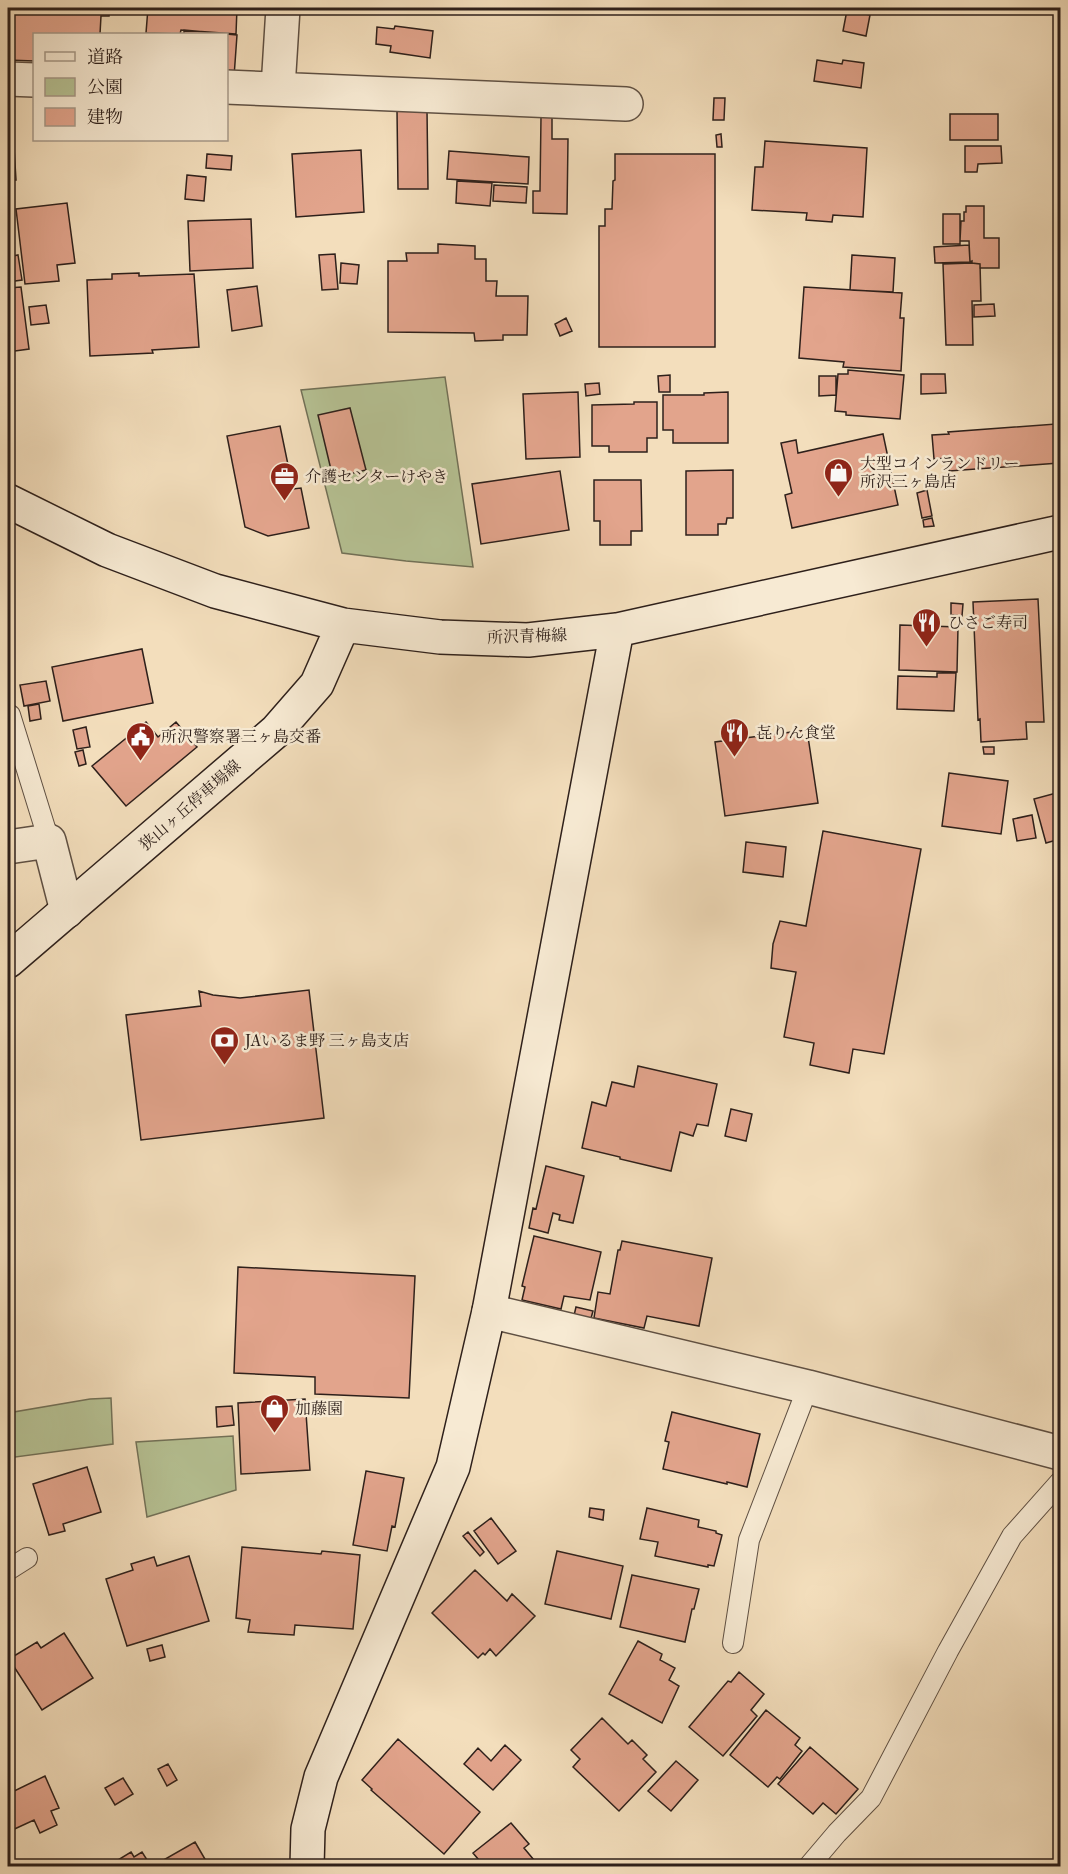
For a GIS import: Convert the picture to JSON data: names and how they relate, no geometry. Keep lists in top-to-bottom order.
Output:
{
  "streets": {
    "street": ["所沢青梅線", "狭山ヶ丘停車場線"]
  },
  "crossings": [
    ["所沢青梅線", "狭山ヶ丘停車場線"]
  ],
  "places": {
    "shop": ["大型コインランドリー 所沢三ヶ島店", "加藤園"],
    "office": ["介護センターけやき"],
    "restaurant": ["ひさご寿司", "㐂りん食堂"],
    "public building": ["所沢警察署三ヶ島交番"],
    "bank": ["JAいるま野 三ヶ島支店"]
  },
  "legend": ["道路", "公園", "建物"]
}
